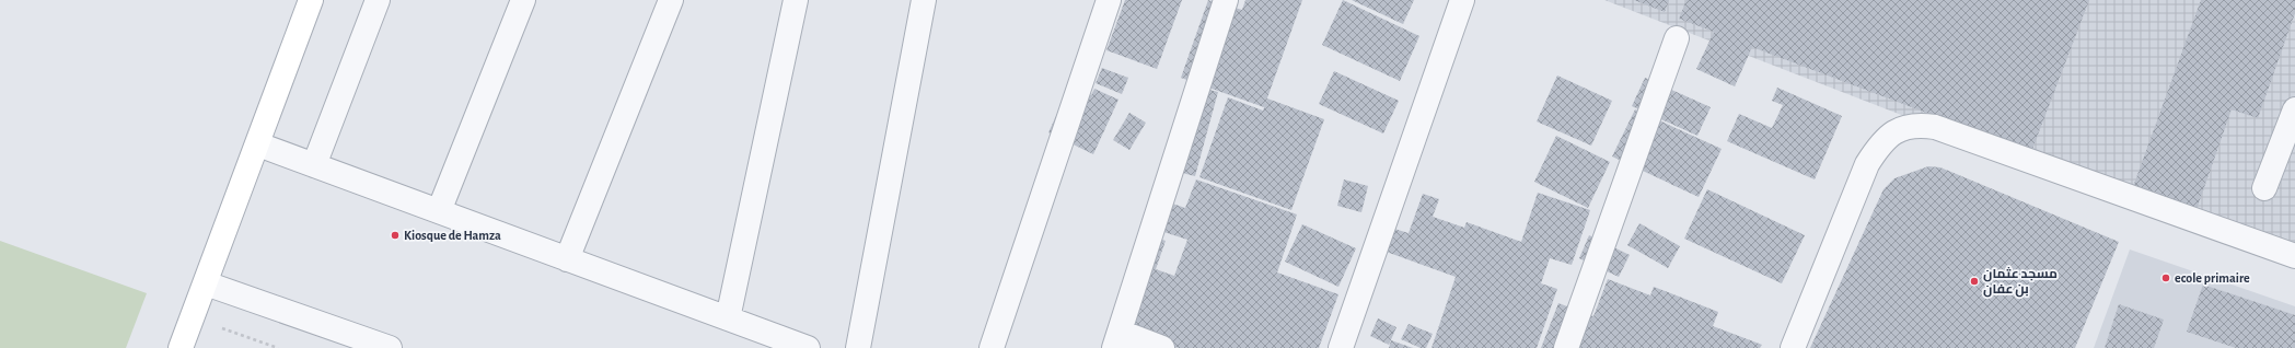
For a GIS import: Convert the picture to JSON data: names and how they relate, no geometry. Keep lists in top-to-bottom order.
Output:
{
  "places": ["Kiosque de Hamza", "ecole primaire", "مسجد عثمان بن عفان"]
}
